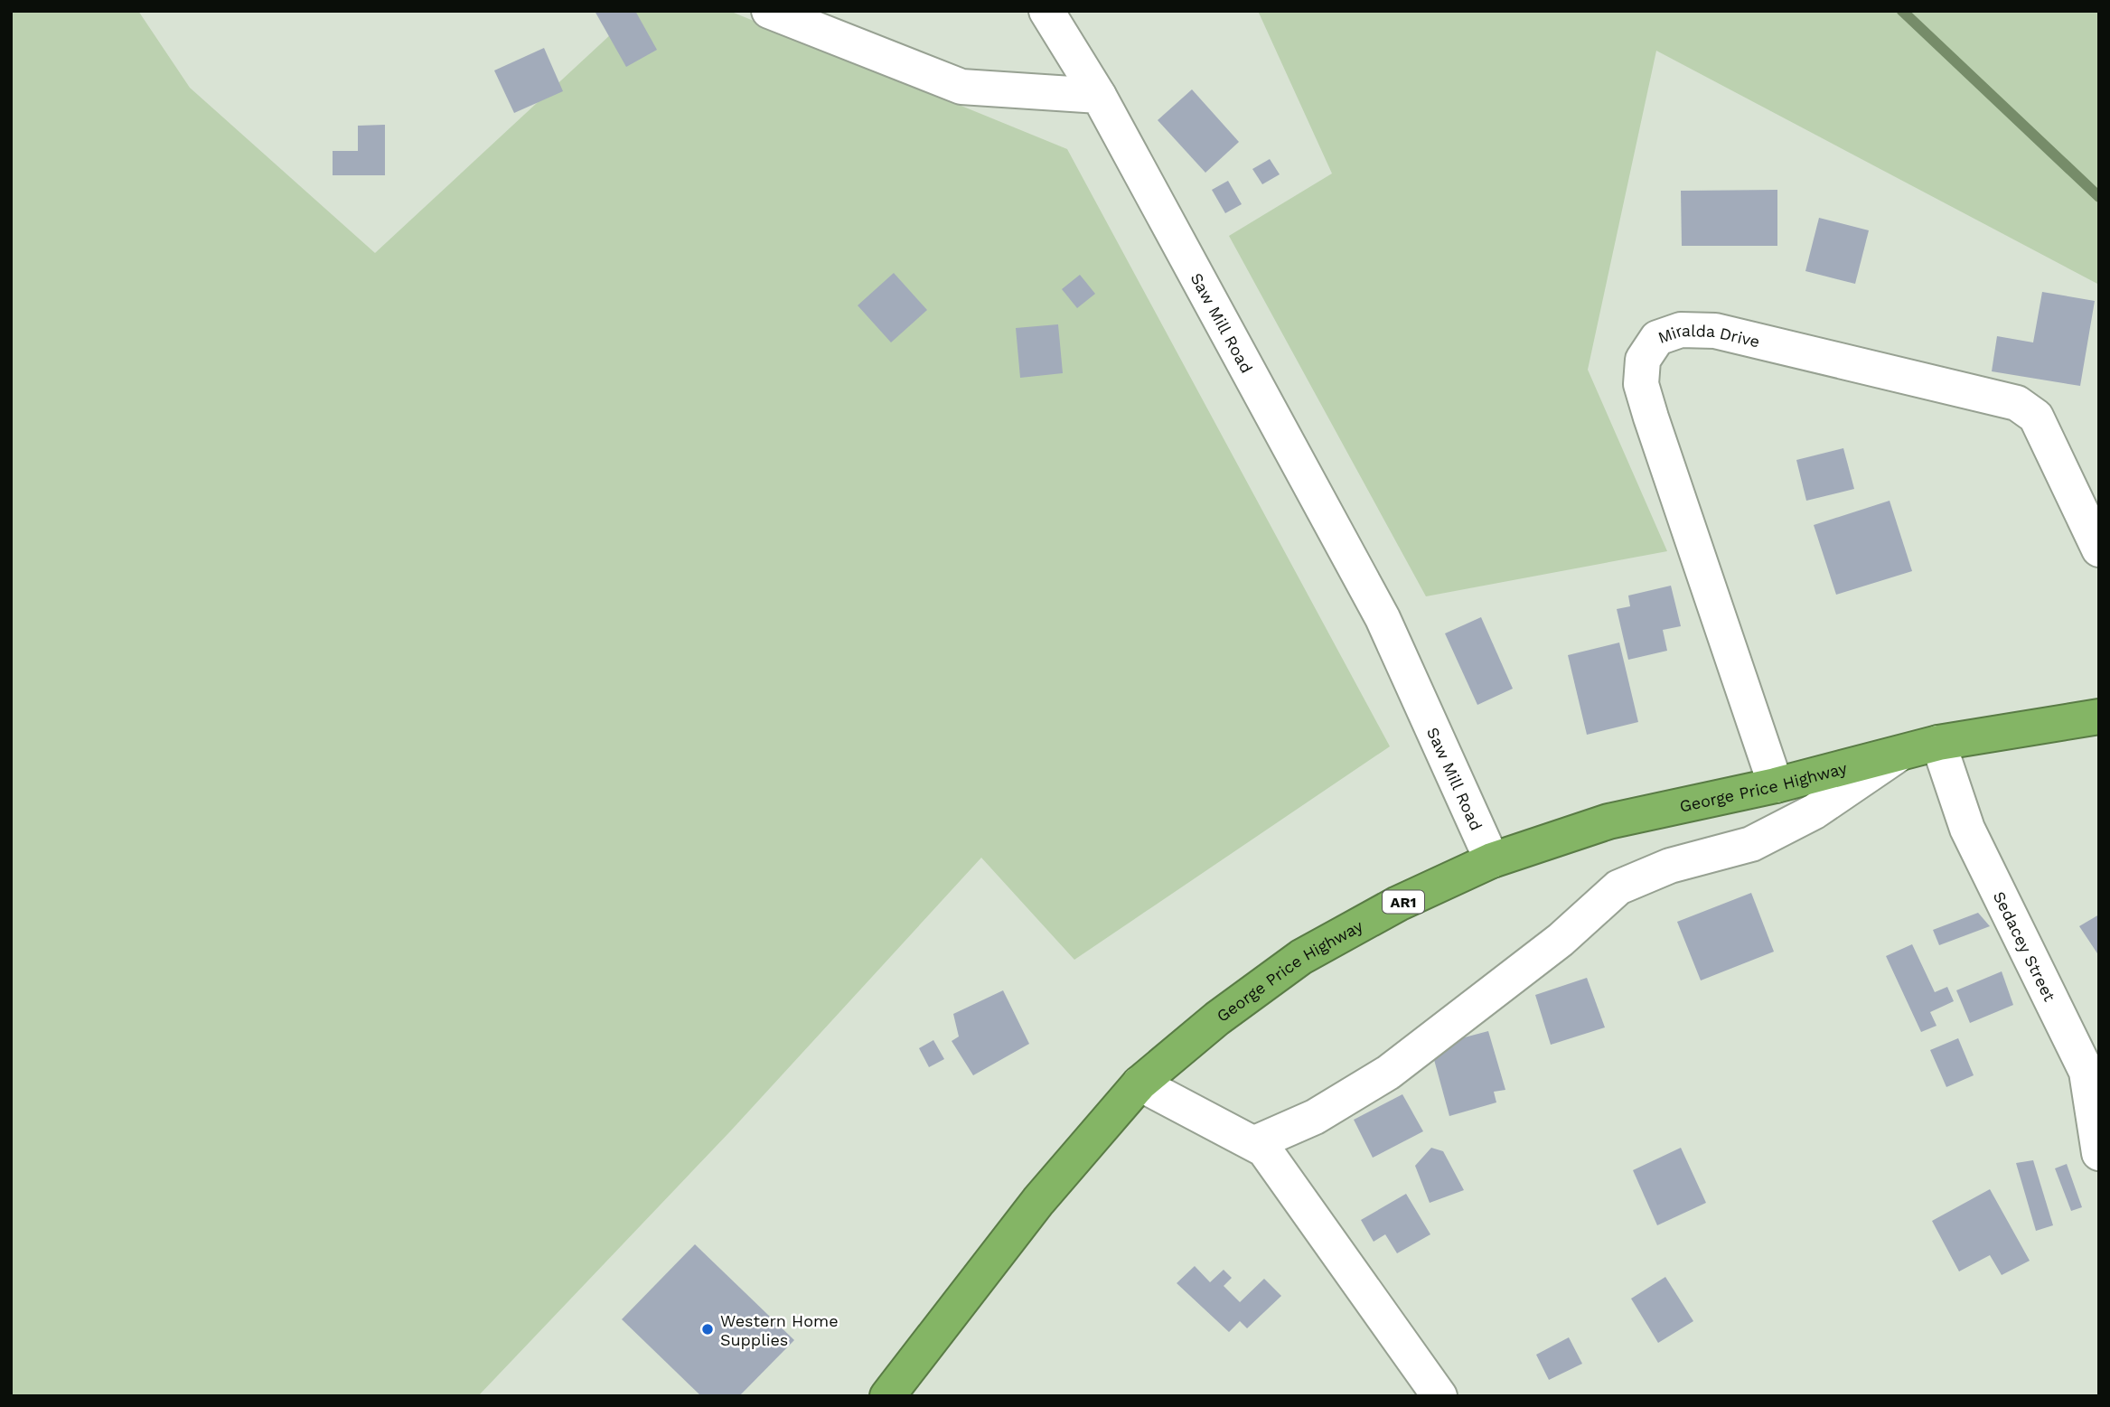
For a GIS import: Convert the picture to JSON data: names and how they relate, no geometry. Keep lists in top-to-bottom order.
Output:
{
  "streets": {
    "highway": ["George Price Highway", "AR1"],
    "street": ["Saw Mill Road", "Miralda Drive", "Sedacey Street"]
  },
  "crossings": [
    ["Saw Mill Road", "George Price Highway"],
    ["Miralda Drive", "George Price Highway"],
    ["George Price Highway", "Sedacey Street"]
  ],
  "places": ["Western Home Supplies"]
}
